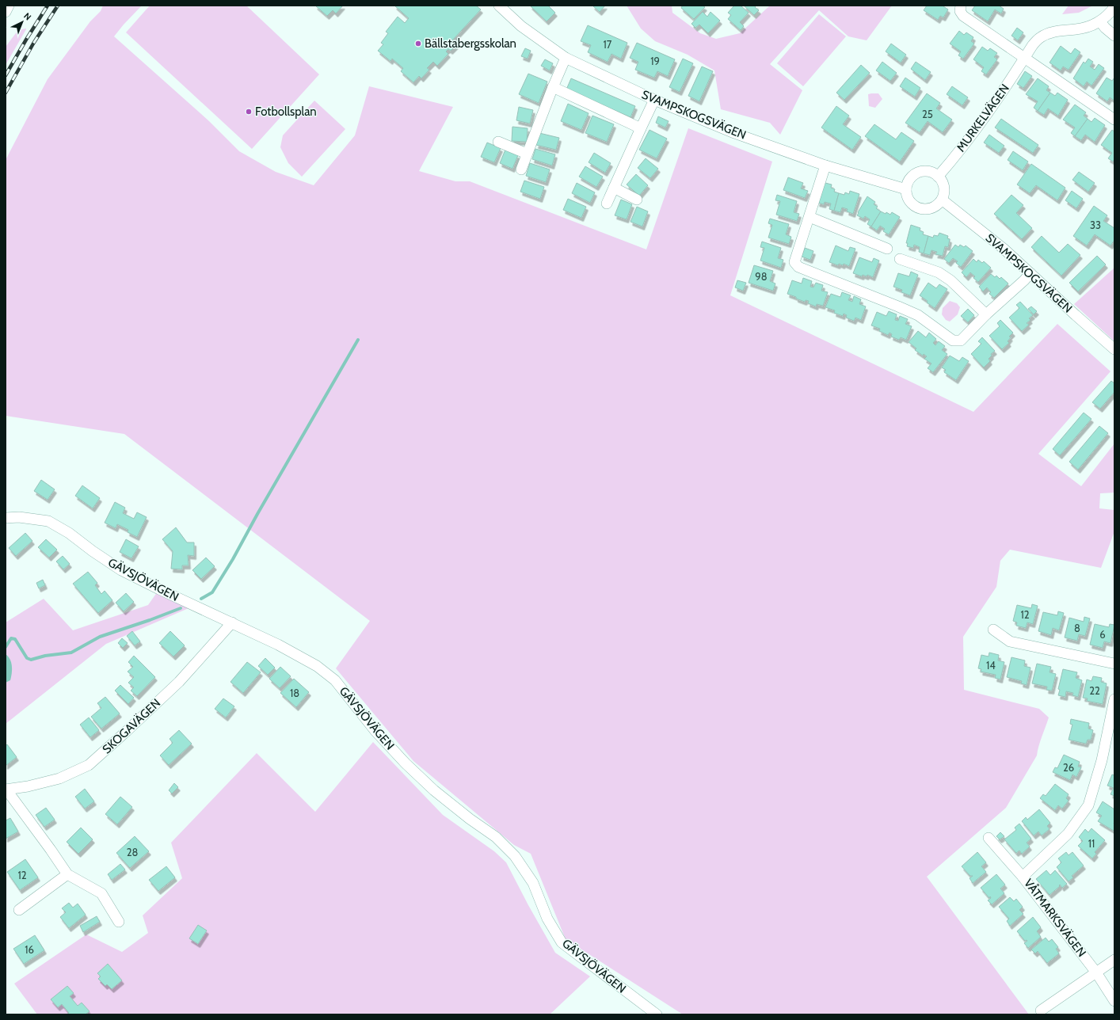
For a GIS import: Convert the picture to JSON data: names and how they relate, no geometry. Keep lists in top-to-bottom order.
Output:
{
  "streets": {
    "street": [
      "SVAMPSKOGSVÄGEN",
      "MURKELVÄGEN",
      "GÄVSJÖVÄGEN",
      "SKOGAVÄGEN",
      "VÅTMARKSVÄGEN"
    ]
  },
  "crossings": [
    ["SVAMPSKOGSVÄGEN", "MURKELVÄGEN"],
    ["GÄVSJÖVÄGEN", "SKOGAVÄGEN"]
  ],
  "places": ["Bällstabergsskolan", "Fotbollsplan"],
  "house_numbers": [
    "17",
    "19",
    "25",
    "33",
    "98",
    "12",
    "8",
    "6",
    "14",
    "22",
    "18",
    "26",
    "11",
    "28",
    "12",
    "16"
  ],
  "north": "top right"
}
